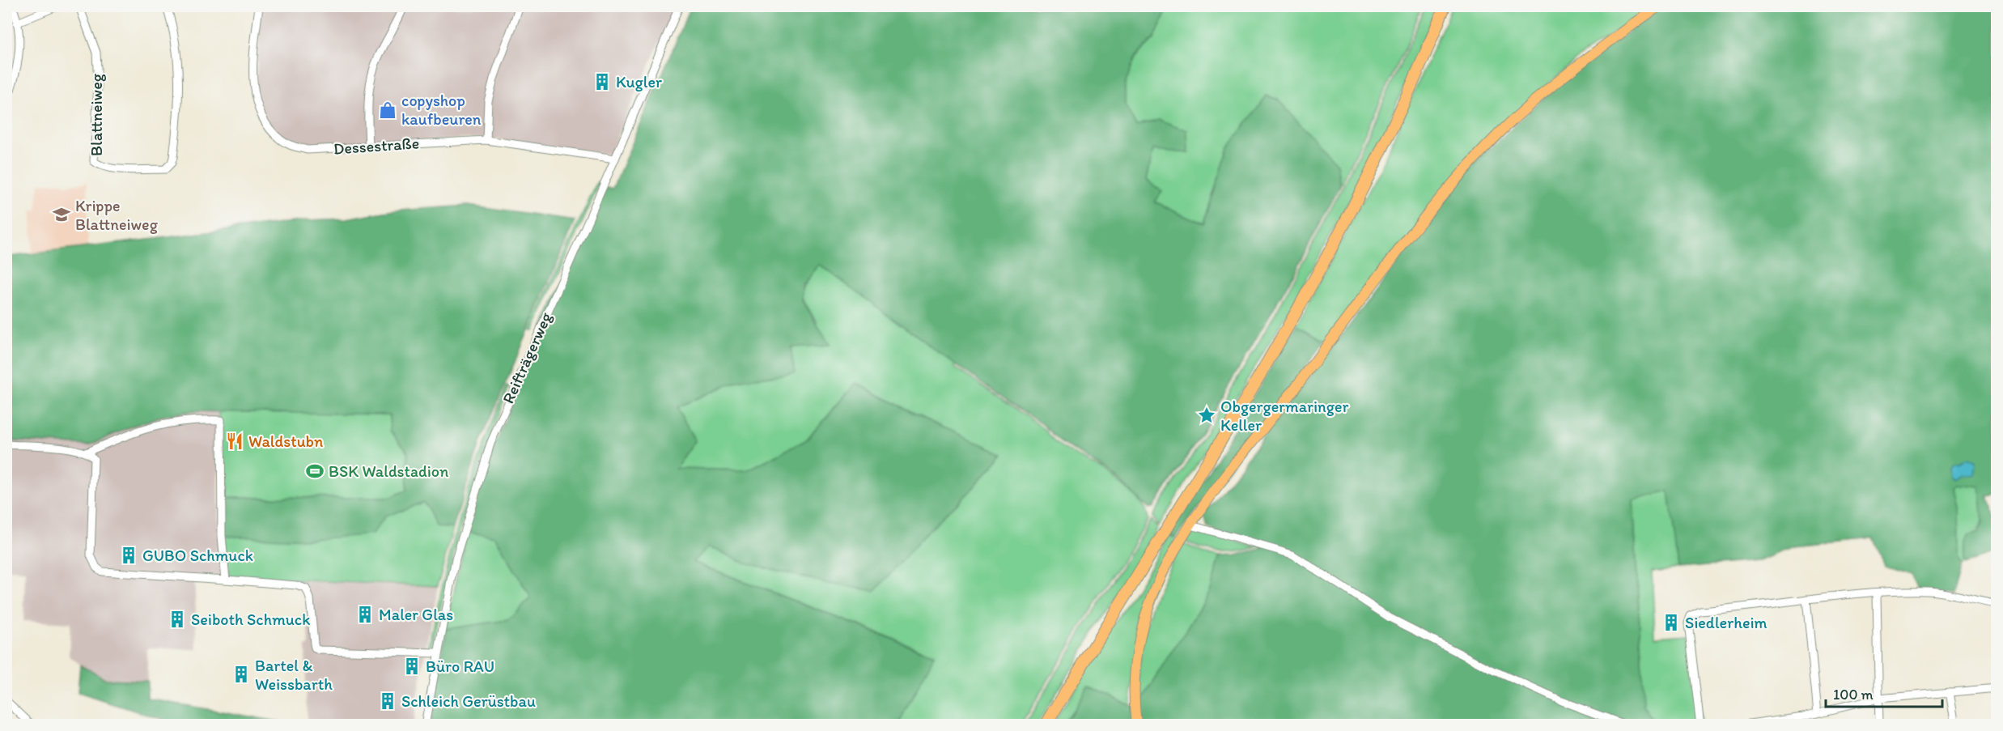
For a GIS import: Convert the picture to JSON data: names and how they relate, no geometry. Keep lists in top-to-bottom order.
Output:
{
  "streets": {
    "street": ["Blattneiweg", "Dessestraße", "Reifträgerweg"]
  },
  "crossings": [
    ["Dessestraße", "Reifträgerweg"]
  ],
  "places": {
    "building": [
      "Kugler",
      "GUBO Schmuck",
      "Maler Glas",
      "Seiboth Schmuck",
      "Siedlerheim",
      "Büro RAU",
      "Bartel & Weissbarth",
      "Schleich Gerüstbau"
    ],
    "shop": ["copyshop kaufbeuren"],
    "school or university": ["Krippe Blattneiweg"],
    "place": ["Obgergermaringer Keller"],
    "restaurant": ["Waldstubn"],
    "sports": ["BSK Waldstadion"]
  },
  "scale_bar": "100 m"
}
